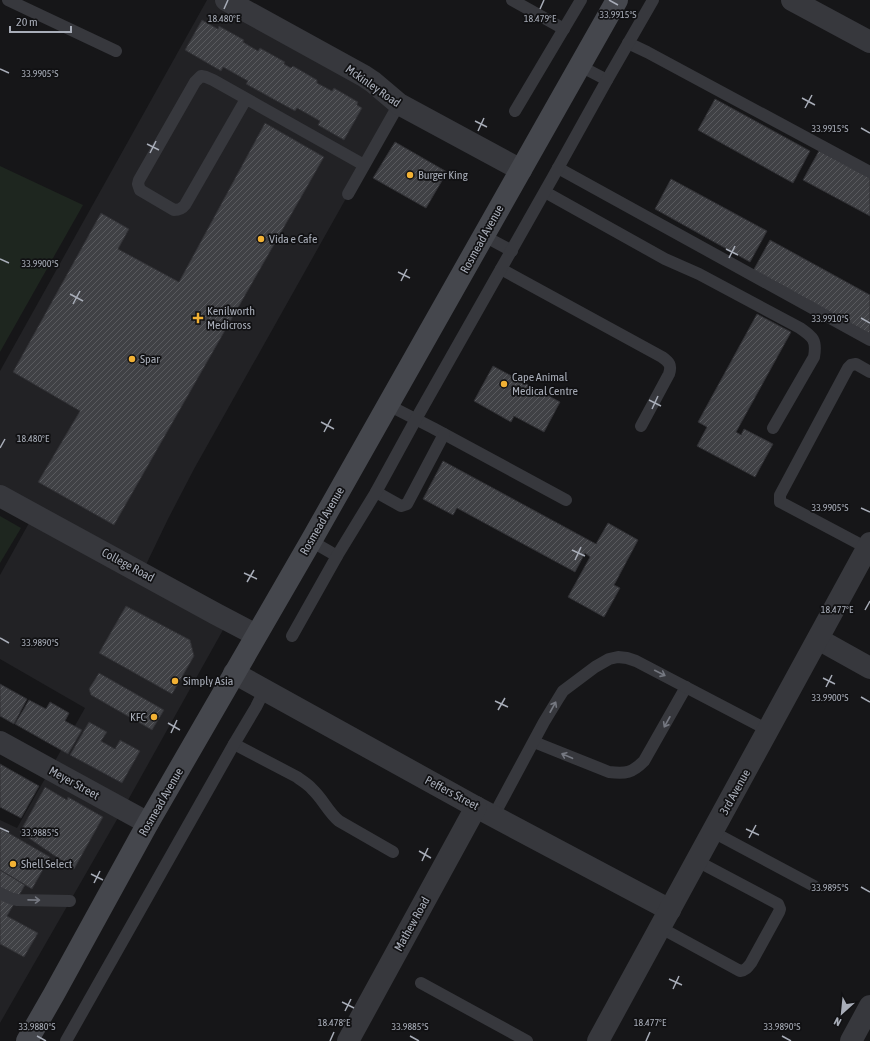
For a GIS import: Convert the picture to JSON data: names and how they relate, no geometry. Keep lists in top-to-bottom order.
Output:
{
  "streets": {
    "main road": ["Rosmead Avenue"],
    "street": [
      "Mckinley Road",
      "College Road",
      "Meyer Street",
      "3rd Avenue",
      "Peffers Street",
      "Mathew Road"
    ]
  },
  "crossings": [
    ["Mckinley Road", "Rosmead Avenue"],
    ["Rosmead Avenue", "College Road"],
    ["Rosmead Avenue", "Meyer Street"],
    ["Rosmead Avenue", "Peffers Street"],
    ["3rd Avenue", "Peffers Street"],
    ["Peffers Street", "Mathew Road"]
  ],
  "places": {
    "other": [
      "Burger King",
      "Vida e Cafe",
      "Spar",
      "Cape Animal Medical Centre",
      "Simply Asia",
      "KFC",
      "Shell Select"
    ],
    "health": ["Kenilworth Medicross"]
  },
  "scale_bar": "20 m",
  "north": "bottom left",
  "coordinates": [
    "33.9915°S",
    "18.480°E",
    "18.479°E",
    "33.9905°S",
    "33.9900°S",
    "33.9910°S",
    "18.477°E",
    "33.9890°S",
    "33.9885°S",
    "33.9895°S",
    "18.478°E",
    "33.9880°S"
  ]
}
